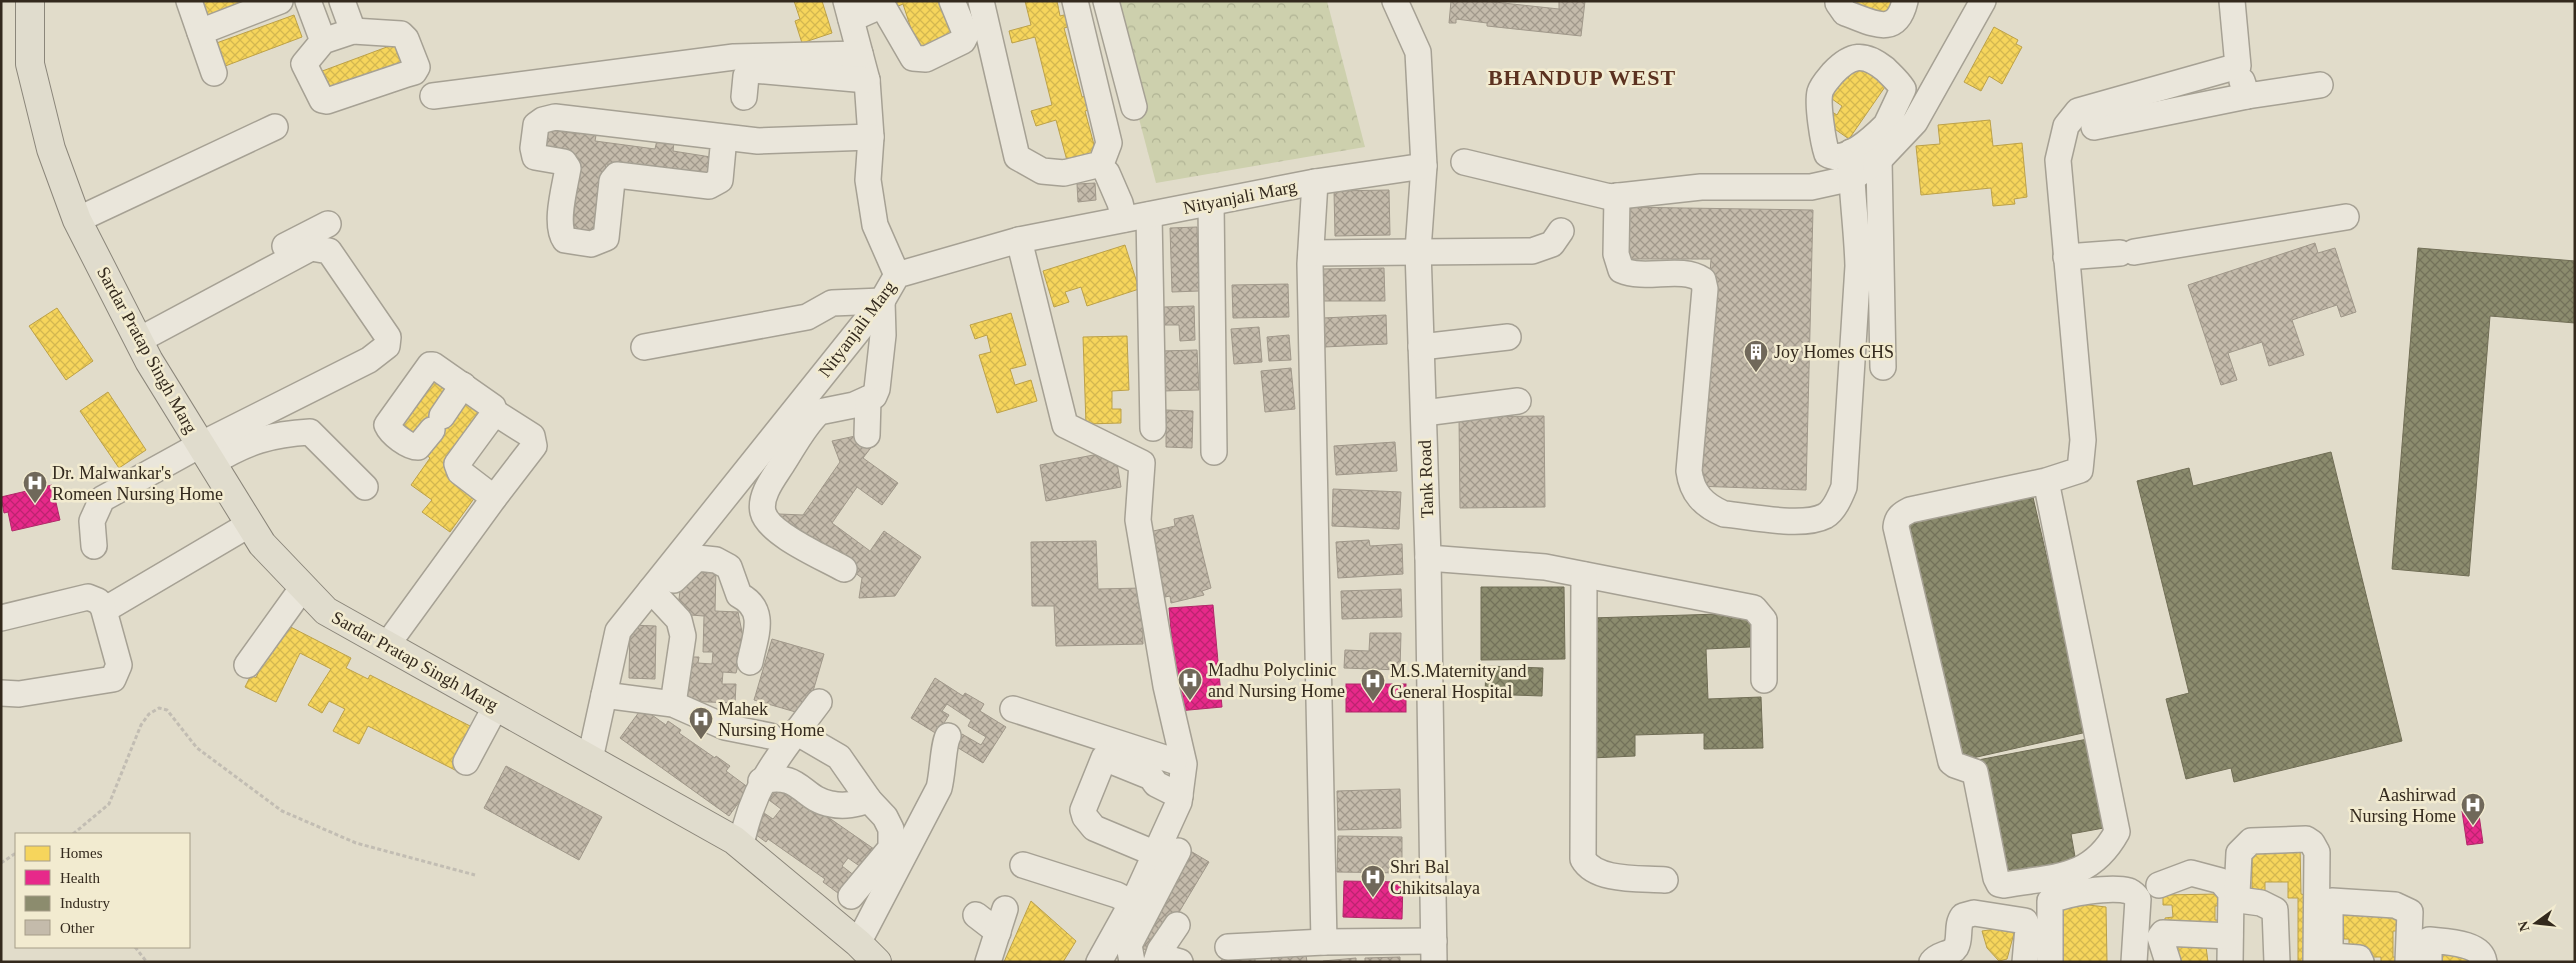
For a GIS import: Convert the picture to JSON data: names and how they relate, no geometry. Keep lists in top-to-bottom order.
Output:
{
  "streets": {
    "main road": ["Sardar Pratap Singh Marg"],
    "street": ["Nityanjali Marg", "Tank Road"]
  },
  "crossings": [
    ["Nityanjali Marg", "Sardar Pratap Singh Marg"],
    ["Nityanjali Marg", "Tank Road"]
  ],
  "districts": ["BHANDUP WEST"],
  "places": {
    "building": ["Joy Homes CHS"],
    "hospital": [
      "Dr. Malwankar's Romeen Nursing Home",
      "Madhu Polyclinic and Nursing Home",
      "M.S.Maternity and General Hospital",
      "Mahek Nursing Home",
      "Aashirwad Nursing Home",
      "Shri Bal Chikitsalaya"
    ]
  },
  "legend": [
    "Homes",
    "Health",
    "Industry",
    "Other"
  ],
  "north": "left"
}
